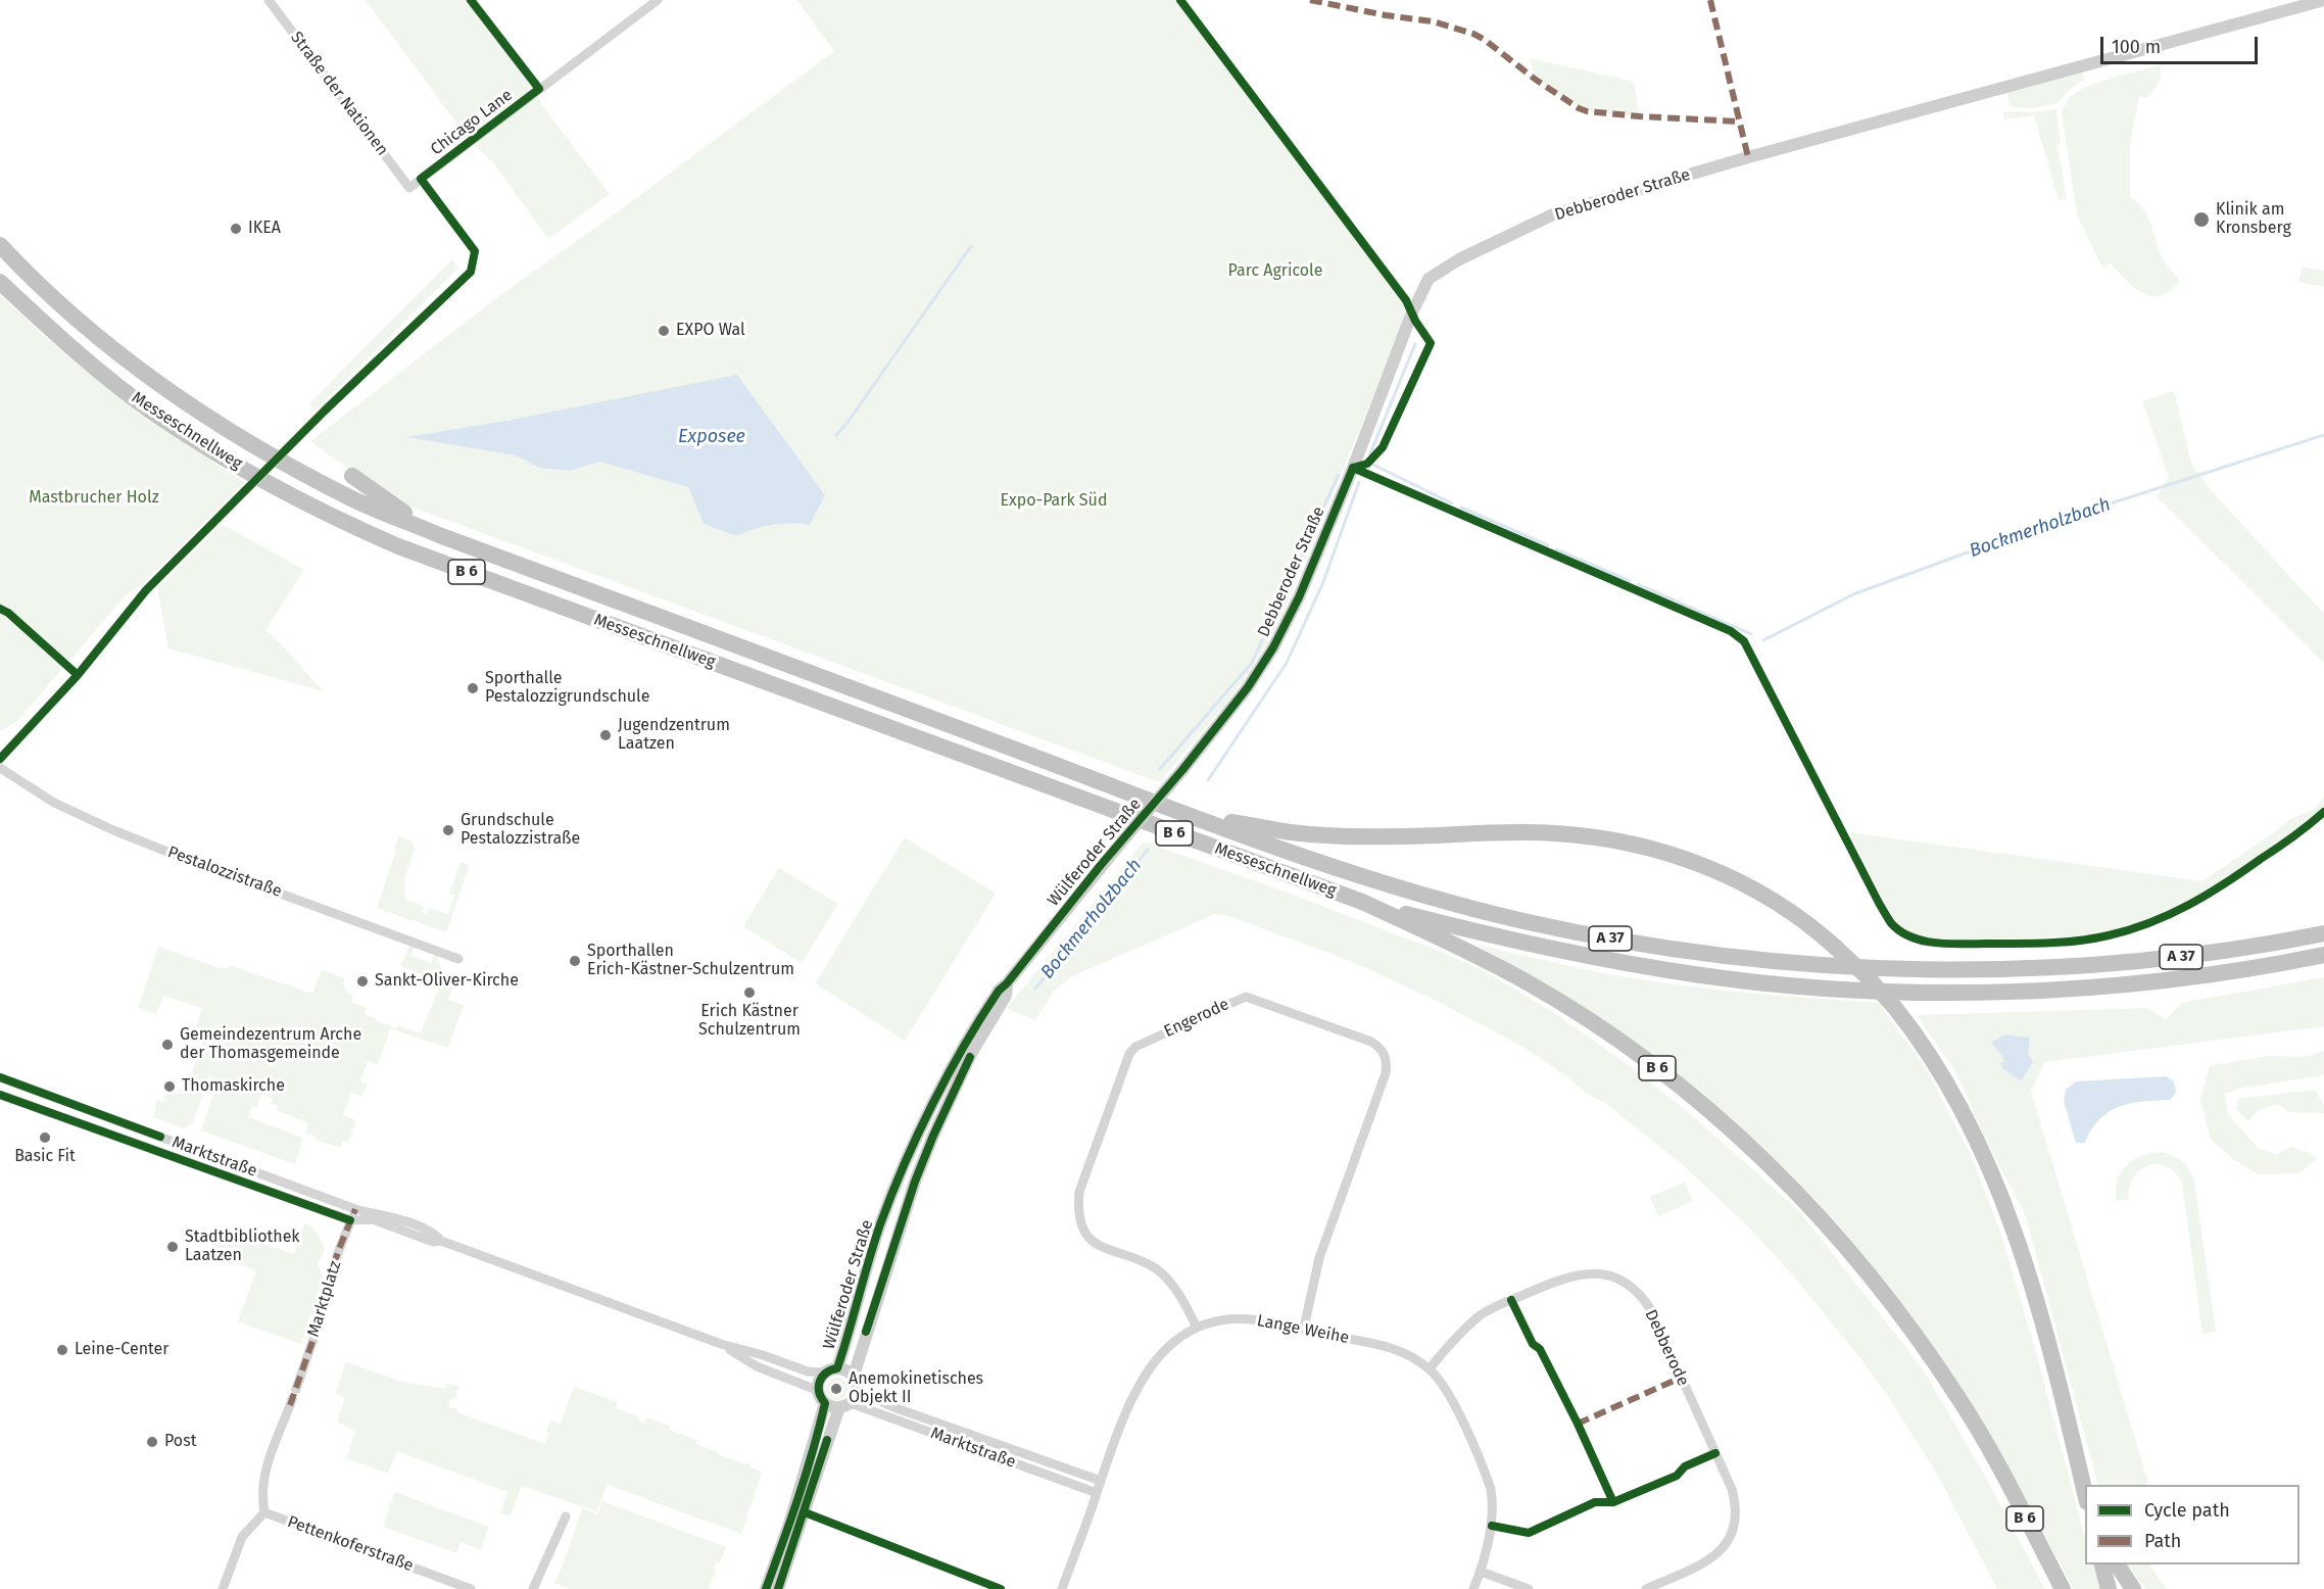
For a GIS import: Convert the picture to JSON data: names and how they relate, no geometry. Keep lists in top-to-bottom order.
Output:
{
  "streets": {
    "highway": ["Messeschnellweg", "B 6", "A 37"],
    "street": [
      "Straße der Nationen",
      "Chicago Lane",
      "Debberoder Straße",
      "Wülferoder Straße",
      "Pestalozzistraße",
      "Engerode",
      "Marktstraße",
      "Marktplatz",
      "Lange Weihe",
      "Debberode",
      "Pettenkoferstraße"
    ]
  },
  "crossings": [
    ["Straße der Nationen", "Chicago Lane"],
    ["Debberoder Straße", "Wülferoder Straße"],
    ["Messeschnellweg", "B 6"],
    ["Messeschnellweg", "A 37"],
    ["B 6", "A 37"],
    ["Wülferoder Straße", "Marktstraße"],
    ["Engerode", "Lange Weihe"],
    ["Marktstraße", "Marktplatz"],
    ["Marktstraße", "Lange Weihe"],
    ["Lange Weihe", "Debberode"]
  ],
  "water": ["Exposee", "Bockmerholzbach"],
  "parks": ["Parc Agricole", "Mastbrucher Holz", "Expo-Park Süd"],
  "places": [
    "Klinik am Kronsberg",
    "IKEA",
    "EXPO Wal",
    "Sporthalle Pestalozzigrundschule",
    "Jugendzentrum Laatzen",
    "Grundschule Pestalozzistraße",
    "Sporthallen Erich-Kästner-Schulzentrum",
    "Sankt-Oliver-Kirche",
    "Erich Kästner Schulzentrum",
    "Gemeindezentrum Arche der Thomasgemeinde",
    "Thomaskirche",
    "Basic Fit",
    "Stadtbibliothek Laatzen",
    "Leine-Center",
    "Anemokinetisches Objekt II",
    "Post"
  ],
  "legend": ["Cycle path", "Path"],
  "scale_bar": "100 m"
}
